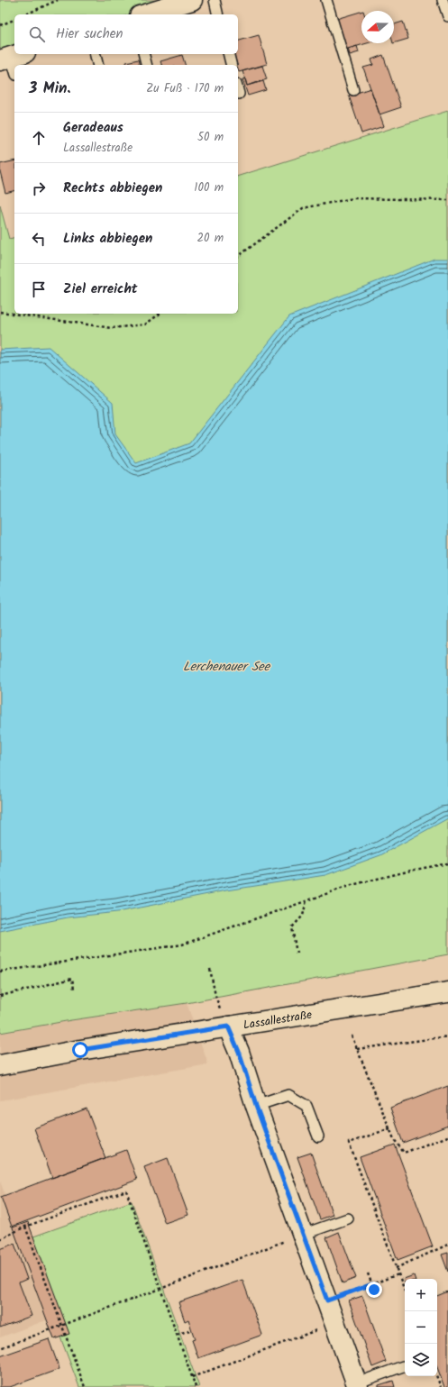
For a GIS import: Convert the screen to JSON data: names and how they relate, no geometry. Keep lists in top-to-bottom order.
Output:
{
  "streets": {
    "street": ["Lassallestraße"]
  },
  "water": ["Lerchenauer See"],
  "north": "left",
  "page": {
    "search": "Hier suchen",
    "heading": ["3 Min.", "Zu Fuß · 170 m"],
    "list": [
      ["Geradeaus", "Lassallestraße", "50 m"],
      ["Rechts abbiegen", "100 m"],
      ["Links abbiegen", "20 m"],
      "Ziel erreicht"
    ],
    "map_buttons": ["+", "−"]
  }
}
